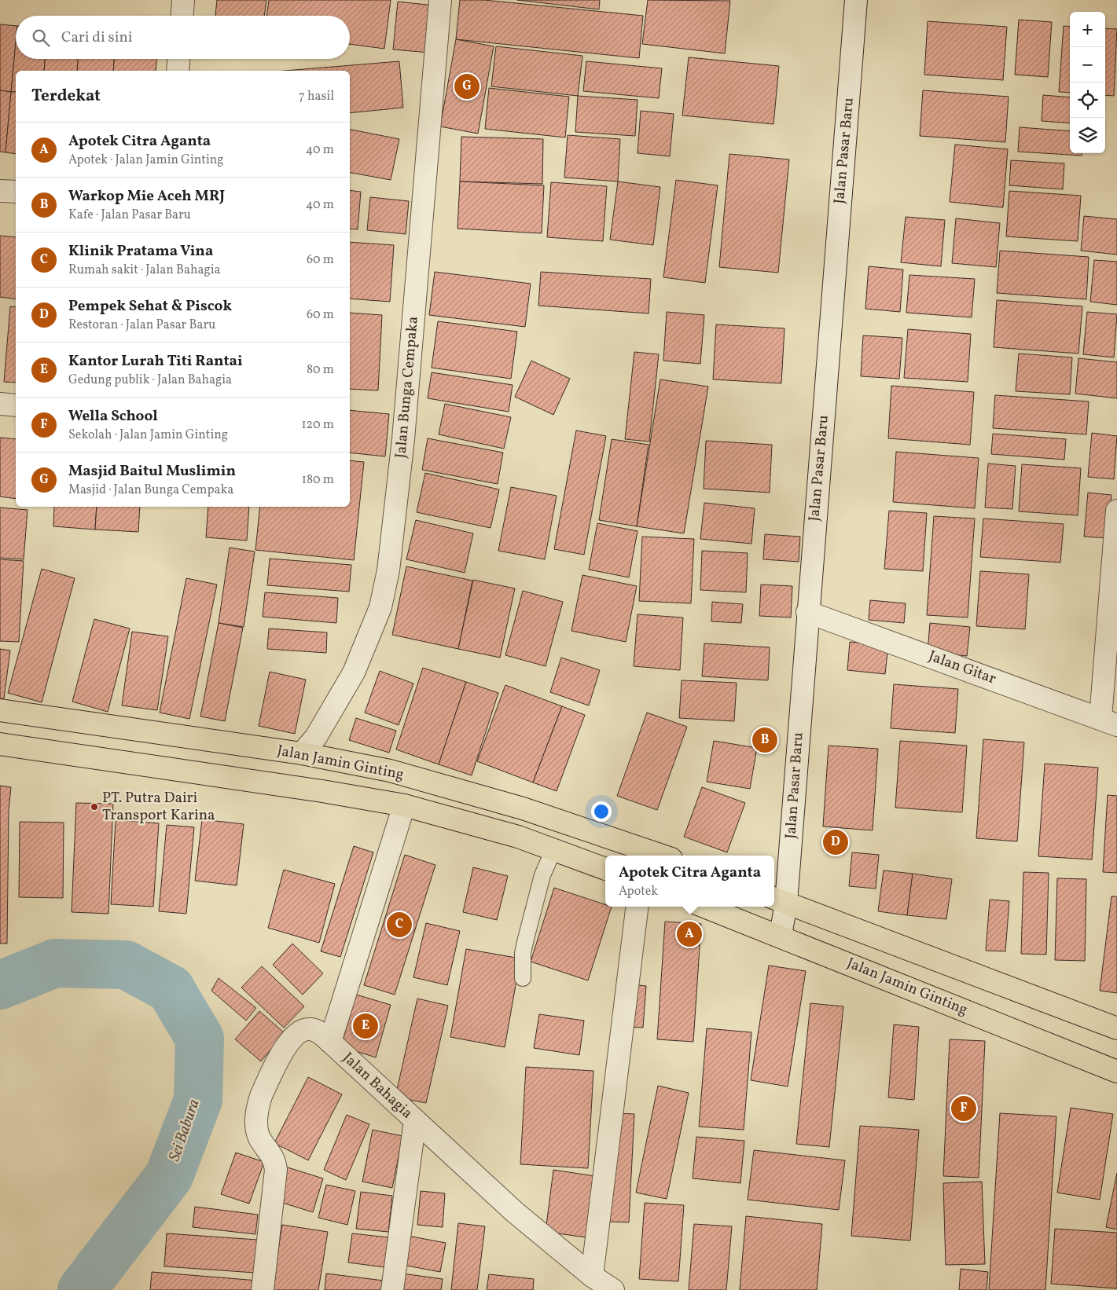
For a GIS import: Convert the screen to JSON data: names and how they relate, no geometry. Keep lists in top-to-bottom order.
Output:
{
  "streets": {
    "main road": ["Jalan Jamin Ginting"],
    "street": [
      "Jalan Pasar Baru",
      "Jalan Bunga Cempaka",
      "Jalan Gitar",
      "Jalan Bahagia"
    ]
  },
  "crossings": [
    ["Jalan Pasar Baru", "Jalan Gitar"],
    ["Jalan Pasar Baru", "Jalan Jamin Ginting"],
    ["Jalan Bunga Cempaka", "Jalan Jamin Ginting"],
    ["Jalan Jamin Ginting", "Jalan Bahagia"]
  ],
  "water": ["Sei Babura"],
  "places": ["PT. Putra Dairi Transport Karina"],
  "page": {
    "map_buttons": ["+", "−"],
    "search": "Cari di sini",
    "heading": ["Terdekat", "7 hasil"],
    "pins": [
      "G",
      "B",
      "D",
      "C",
      "A",
      "E",
      "F"
    ],
    "list": [
      {
        "mark": "A",
        "name": "Apotek Citra Aganta",
        "note": "Apotek · Jalan Jamin Ginting",
        "value": "40 m"
      },
      {
        "mark": "B",
        "name": "Warkop Mie Aceh MRJ",
        "note": "Kafe · Jalan Pasar Baru",
        "value": "40 m"
      },
      {
        "mark": "C",
        "name": "Klinik Pratama Vina",
        "note": "Rumah sakit · Jalan Bahagia",
        "value": "60 m"
      },
      {
        "mark": "D",
        "name": "Pempek Sehat & Piscok",
        "note": "Restoran · Jalan Pasar Baru",
        "value": "60 m"
      },
      {
        "mark": "E",
        "name": "Kantor Lurah Titi Rantai",
        "note": "Gedung publik · Jalan Bahagia",
        "value": "80 m"
      },
      {
        "mark": "F",
        "name": "Wella School",
        "note": "Sekolah · Jalan Jamin Ginting",
        "value": "120 m"
      },
      {
        "mark": "G",
        "name": "Masjid Baitul Muslimin",
        "note": "Masjid · Jalan Bunga Cempaka",
        "value": "180 m"
      }
    ],
    "popup": ["Apotek Citra Aganta", "Apotek"]
  }
}
